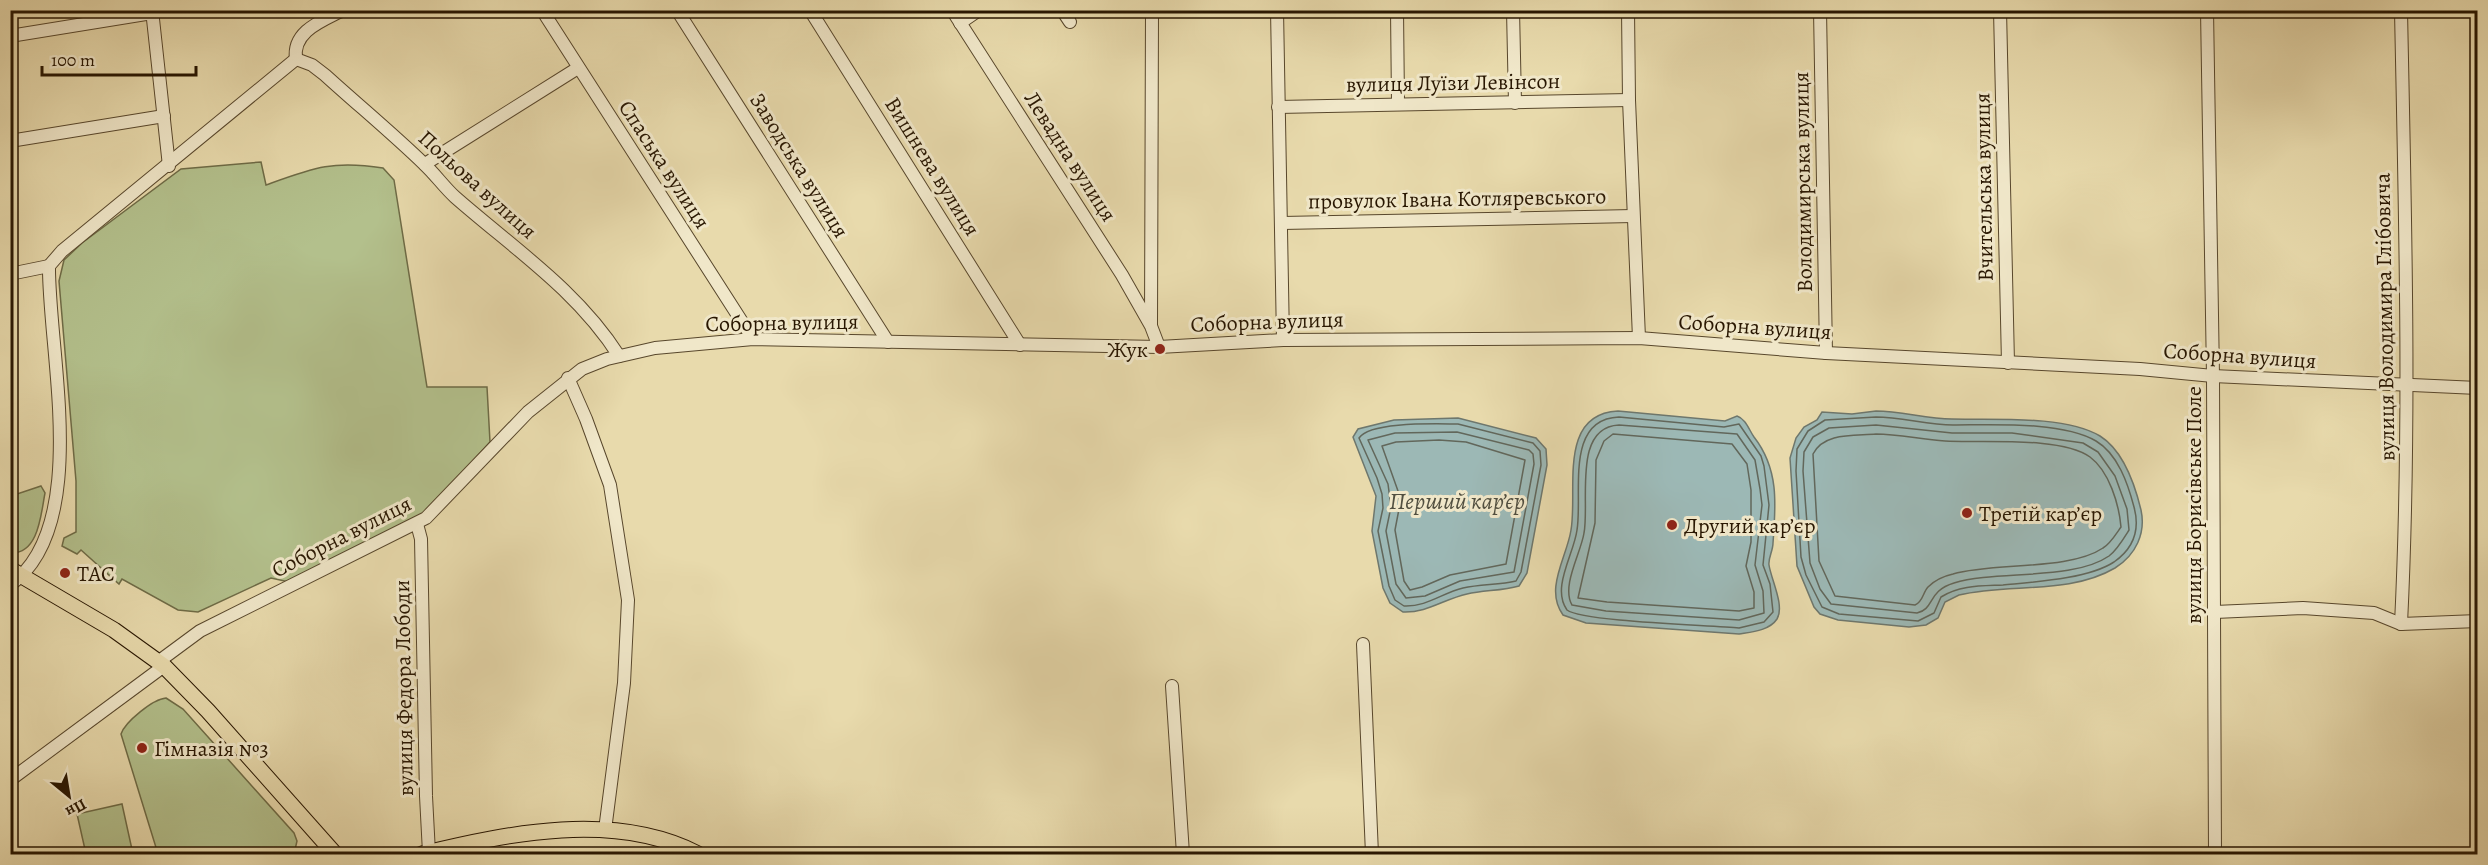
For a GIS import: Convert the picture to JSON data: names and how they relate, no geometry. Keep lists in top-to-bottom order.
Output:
{
  "streets": {
    "street": [
      "вулиця Луїзи Левінсон",
      "Левадна вулиця",
      "Спаська вулиця",
      "Заводська вулиця",
      "Вишнева вулиця",
      "Володимирська вулиця",
      "Польова вулиця",
      "Вчительська вулиця",
      "провулок Івана Котляревського",
      "вулиця Володимира Глібовича",
      "Соборна вулиця",
      "вулиця Борисівське Поле",
      "вулиця Федора Лободи"
    ]
  },
  "crossings": [
    ["Спаська вулиця", "Соборна вулиця"],
    ["Заводська вулиця", "Соборна вулиця"],
    ["Вишнева вулиця", "Соборна вулиця"],
    ["Володимирська вулиця", "Соборна вулиця"],
    ["Польова вулиця", "Соборна вулиця"],
    ["Вчительська вулиця", "Соборна вулиця"],
    ["вулиця Володимира Глібовича", "Соборна вулиця"],
    ["Соборна вулиця", "вулиця Борисівське Поле"],
    ["Соборна вулиця", "вулиця Федора Лободи"]
  ],
  "water": ["Перший кар’єр"],
  "places": [
    "Жук",
    "Третій кар’єр",
    "Другий кар’єр",
    "ТАС",
    "Гімназія №3"
  ],
  "scale_bar": "100 m",
  "north": "bottom right"
}
